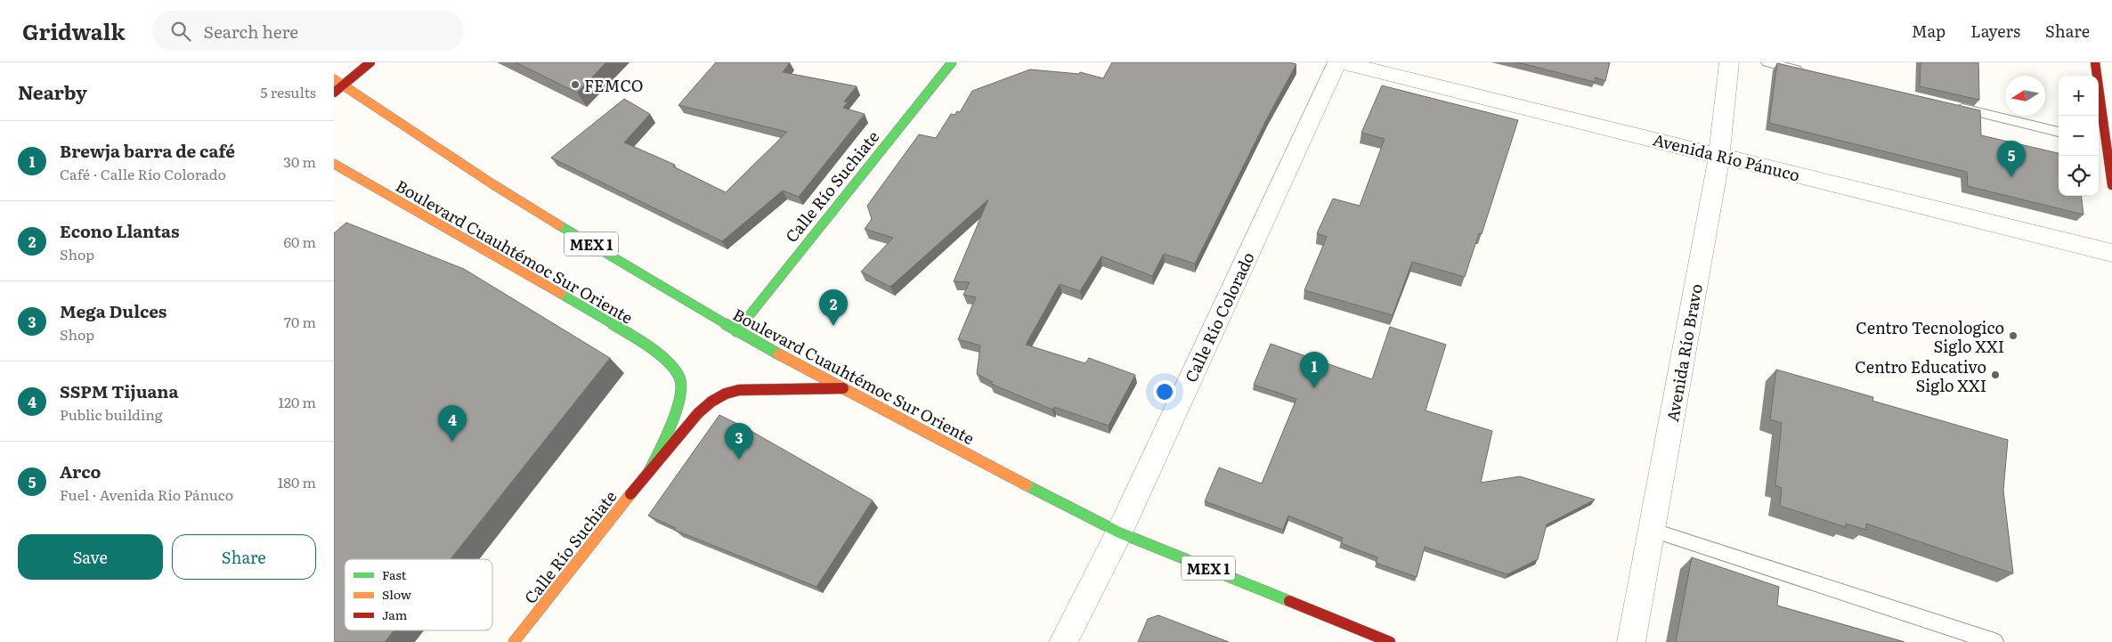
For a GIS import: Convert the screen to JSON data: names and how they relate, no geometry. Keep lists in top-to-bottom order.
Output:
{
  "streets": {
    "main road": ["Calle Río Suchiate", "MEX 1", "Boulevard Cuauhtémoc Sur Oriente"],
    "street": ["Avenida Río Pánuco", "Calle Río Colorado", "Avenida Río Bravo"]
  },
  "crossings": [
    ["Avenida Río Pánuco", "Avenida Río Bravo"],
    ["Calle Río Suchiate", "Boulevard Cuauhtémoc Sur Oriente"],
    ["Boulevard Cuauhtémoc Sur Oriente", "Calle Río Colorado"]
  ],
  "places": ["FEMCO", "Centro Tecnologico Siglo XXI", "Centro Educativo Siglo XXI"],
  "legend": ["Fast", "Slow", "Jam"],
  "north": "left",
  "page": {
    "header": "Gridwalk",
    "search": "Search here",
    "nav": ["Map", "Layers", "Share"],
    "heading": ["Nearby", "5 results"],
    "map_buttons": ["+", "−"],
    "list": [
      {
        "mark": "1",
        "name": "Brewja barra de café",
        "note": "Café · Calle Río Colorado",
        "value": "30 m"
      },
      {
        "mark": "2",
        "name": "Econo Llantas",
        "note": "Shop",
        "value": "60 m"
      },
      {
        "mark": "3",
        "name": "Mega Dulces",
        "note": "Shop",
        "value": "70 m"
      },
      {
        "mark": "4",
        "name": "SSPM Tijuana",
        "note": "Public building",
        "value": "120 m"
      },
      {
        "mark": "5",
        "name": "Arco",
        "note": "Fuel · Avenida Río Pánuco",
        "value": "180 m"
      }
    ],
    "pins": [
      "5",
      "2",
      "1",
      "4",
      "3"
    ],
    "buttons": ["Save", "Share"]
  }
}
